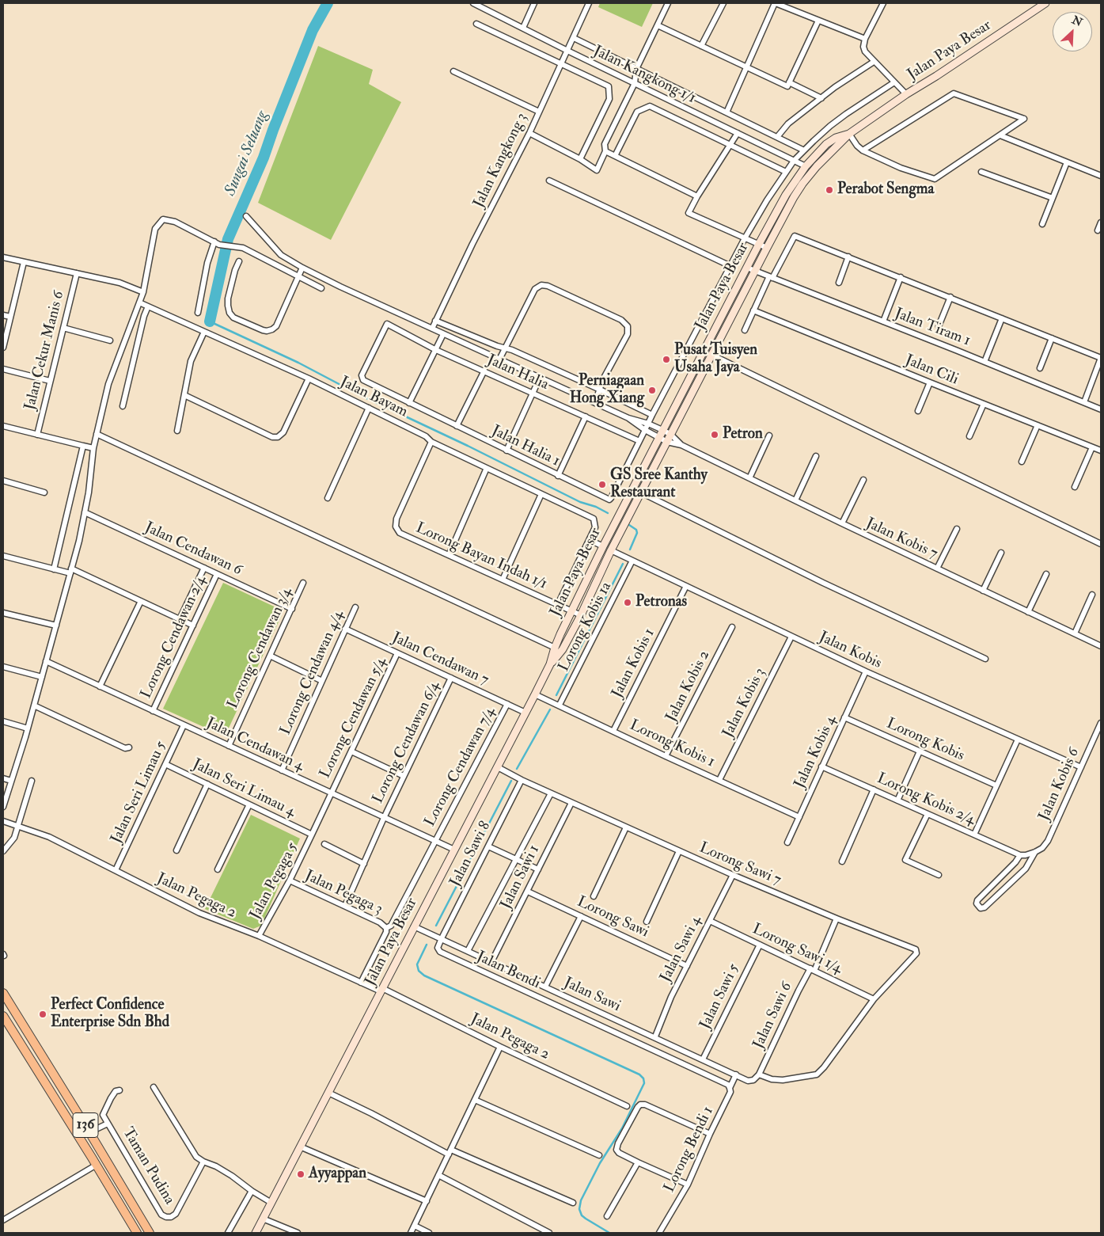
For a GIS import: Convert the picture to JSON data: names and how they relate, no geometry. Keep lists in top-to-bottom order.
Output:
{
  "streets": {
    "main road": ["136"],
    "street": [
      "Jalan Paya Besar",
      "Jalan Kangkong 1/1",
      "Jalan Kangkong 3",
      "Jalan Tiram 1",
      "Jalan Cekur Manis 6",
      "Jalan Cili",
      "Jalan Halia",
      "Jalan Bayam",
      "Jalan Halia 1",
      "Jalan Kobis 7",
      "Jalan Cendawan 6",
      "Lorong Bayan Indah 1/1",
      "Lorong Kobis 1a",
      "Lorong Cendawan 2/4",
      "Lorong Cendawan 3/4",
      "Jalan Kobis",
      "Jalan Cendawan 7",
      "Jalan Kobis 1",
      "Lorong Cendawan 4/4",
      "Jalan Kobis 2",
      "Jalan Kobis 3",
      "Lorong Cendawan 5/4",
      "Lorong Kobis",
      "Lorong Cendawan 6/4",
      "Lorong Kobis 1",
      "Jalan Cendawan 4",
      "Jalan Kobis 4",
      "Lorong Cendawan 7/4",
      "Jalan Kobis 6",
      "Jalan Seri Limau 4",
      "Jalan Seri Limau 5",
      "Lorong Kobis 2/4",
      "Jalan Sawi 8",
      "Lorong Sawi 7",
      "Jalan Sawi 1",
      "Jalan Pegaga 5",
      "Jalan Pegaga 3",
      "Jalan Pegaga 2",
      "Lorong Sawi",
      "Jalan Sawi 4",
      "Lorong Sawi 1/4",
      "Jalan Bendi",
      "Jalan Sawi",
      "Jalan Sawi 5",
      "Jalan Sawi 6",
      "Lorong Bendi 1",
      "Taman Pudina"
    ]
  },
  "crossings": [
    ["Jalan Paya Besar", "Jalan Kangkong 1/1"],
    ["Jalan Paya Besar", "Jalan Tiram 1"],
    ["Jalan Paya Besar", "Lorong Bayan Indah 1/1"],
    ["Jalan Paya Besar", "Jalan Kobis"],
    ["Jalan Paya Besar", "Jalan Cendawan 7"],
    ["Jalan Paya Besar", "Lorong Kobis 1"],
    ["Jalan Paya Besar", "Jalan Cendawan 4"],
    ["Jalan Paya Besar", "Lorong Sawi 7"],
    ["Jalan Paya Besar", "Jalan Pegaga 2"],
    ["Jalan Paya Besar", "Jalan Sawi"],
    ["Jalan Kangkong 1/1", "Jalan Kangkong 3"],
    ["Jalan Kangkong 1/1", "Jalan Halia 1"],
    ["Jalan Halia", "Jalan Halia 1"],
    ["Jalan Bayam", "Lorong Bayan Indah 1/1"],
    ["Jalan Cendawan 6", "Lorong Cendawan 2/4"],
    ["Jalan Cendawan 6", "Lorong Cendawan 3/4"],
    ["Lorong Kobis 1a", "Jalan Kobis"],
    ["Lorong Kobis 1a", "Lorong Kobis 1"],
    ["Lorong Cendawan 2/4", "Jalan Cendawan 4"],
    ["Lorong Cendawan 3/4", "Jalan Cendawan 4"],
    ["Jalan Kobis", "Jalan Kobis 1"],
    ["Jalan Kobis", "Jalan Kobis 3"],
    ["Jalan Kobis", "Jalan Kobis 4"],
    ["Jalan Kobis", "Jalan Kobis 6"],
    ["Jalan Cendawan 7", "Lorong Cendawan 4/4"],
    ["Jalan Cendawan 7", "Lorong Cendawan 5/4"],
    ["Jalan Cendawan 7", "Lorong Cendawan 6/4"],
    ["Jalan Cendawan 7", "Lorong Cendawan 7/4"],
    ["Jalan Kobis 1", "Lorong Kobis 1"],
    ["Lorong Cendawan 4/4", "Jalan Cendawan 4"],
    ["Jalan Kobis 2", "Lorong Kobis 1"],
    ["Jalan Kobis 3", "Lorong Kobis 1"],
    ["Lorong Cendawan 5/4", "Jalan Cendawan 4"],
    ["Lorong Cendawan 5/4", "Jalan Pegaga 5"],
    ["Lorong Kobis", "Jalan Kobis 4"],
    ["Lorong Cendawan 6/4", "Jalan Cendawan 4"],
    ["Lorong Cendawan 6/4", "Jalan Pegaga 3"],
    ["Lorong Kobis 1", "Jalan Kobis 4"],
    ["Jalan Cendawan 4", "Lorong Cendawan 7/4"],
    ["Jalan Cendawan 4", "Jalan Seri Limau 5"],
    ["Jalan Cendawan 4", "Jalan Pegaga 5"],
    ["Jalan Kobis 4", "Lorong Kobis 2/4"],
    ["Lorong Cendawan 7/4", "Jalan Pegaga 3"],
    ["Lorong Cendawan 7/4", "Jalan Pegaga 2"],
    ["Jalan Kobis 6", "Lorong Kobis 2/4"],
    ["Jalan Seri Limau 4", "Jalan Seri Limau 5"],
    ["Jalan Seri Limau 4", "Jalan Pegaga 5"],
    ["Jalan Seri Limau 5", "Jalan Pegaga 2"],
    ["Jalan Sawi 8", "Lorong Sawi 7"],
    ["Jalan Sawi 8", "Jalan Bendi"],
    ["Jalan Sawi 8", "Jalan Sawi"],
    ["Lorong Sawi 7", "Jalan Sawi 1"],
    ["Lorong Sawi 7", "Jalan Sawi 4"],
    ["Lorong Sawi 7", "Lorong Sawi 1/4"],
    ["Lorong Sawi 7", "Jalan Sawi 6"],
    ["Jalan Sawi 1", "Lorong Sawi"],
    ["Jalan Sawi 1", "Jalan Sawi"],
    ["Jalan Pegaga 5", "Jalan Pegaga 3"],
    ["Jalan Pegaga 5", "Jalan Pegaga 2"],
    ["Lorong Sawi", "Jalan Sawi 4"],
    ["Jalan Sawi 4", "Lorong Sawi 1/4"],
    ["Jalan Sawi 4", "Jalan Sawi"],
    ["Lorong Sawi 1/4", "Jalan Sawi 5"],
    ["Lorong Sawi 1/4", "Jalan Sawi 6"],
    ["Jalan Bendi", "Jalan Sawi"],
    ["Jalan Bendi", "Lorong Bendi 1"],
    ["Jalan Sawi", "Jalan Sawi 5"],
    ["Jalan Sawi", "Jalan Sawi 6"],
    ["Jalan Sawi", "Lorong Bendi 1"]
  ],
  "water": ["Sungai Seluang"],
  "places": [
    "Perabot Sengma",
    "Pusat Tuisyen Usaha Jaya",
    "Perniagaan Hong Xiang",
    "Petron",
    "GS Sree Kanthy Restaurant",
    "Petronas",
    "Perfect Confidence Enterprise Sdn Bhd",
    "Ayyappan"
  ],
  "north": "top right"
}
